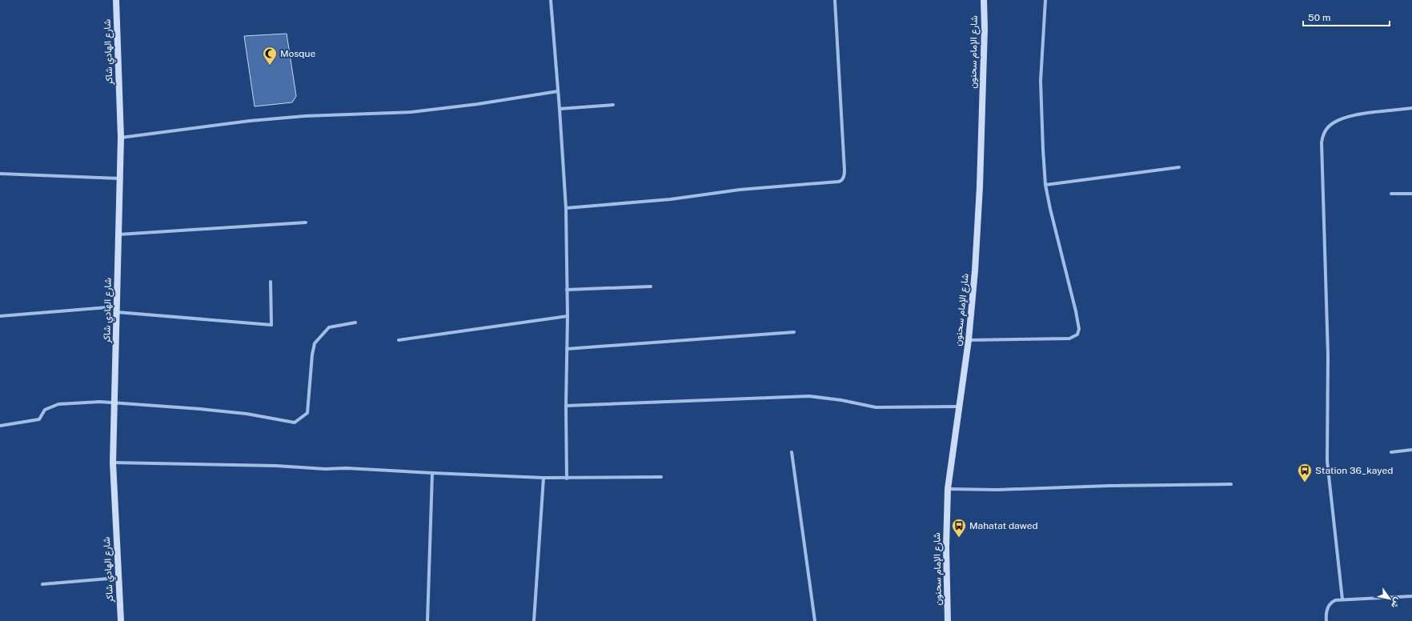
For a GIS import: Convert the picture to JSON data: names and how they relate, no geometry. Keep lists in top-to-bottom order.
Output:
{
  "streets": {
    "street": ["شارع الهادي شاكر", "شارع الإمام سحنون"]
  },
  "places": {
    "mosque": ["Mosque"],
    "bus stop": ["Station 36_kayed", "Mahatat dawed"]
  },
  "scale_bar": "50 m",
  "north": "bottom right"
}
